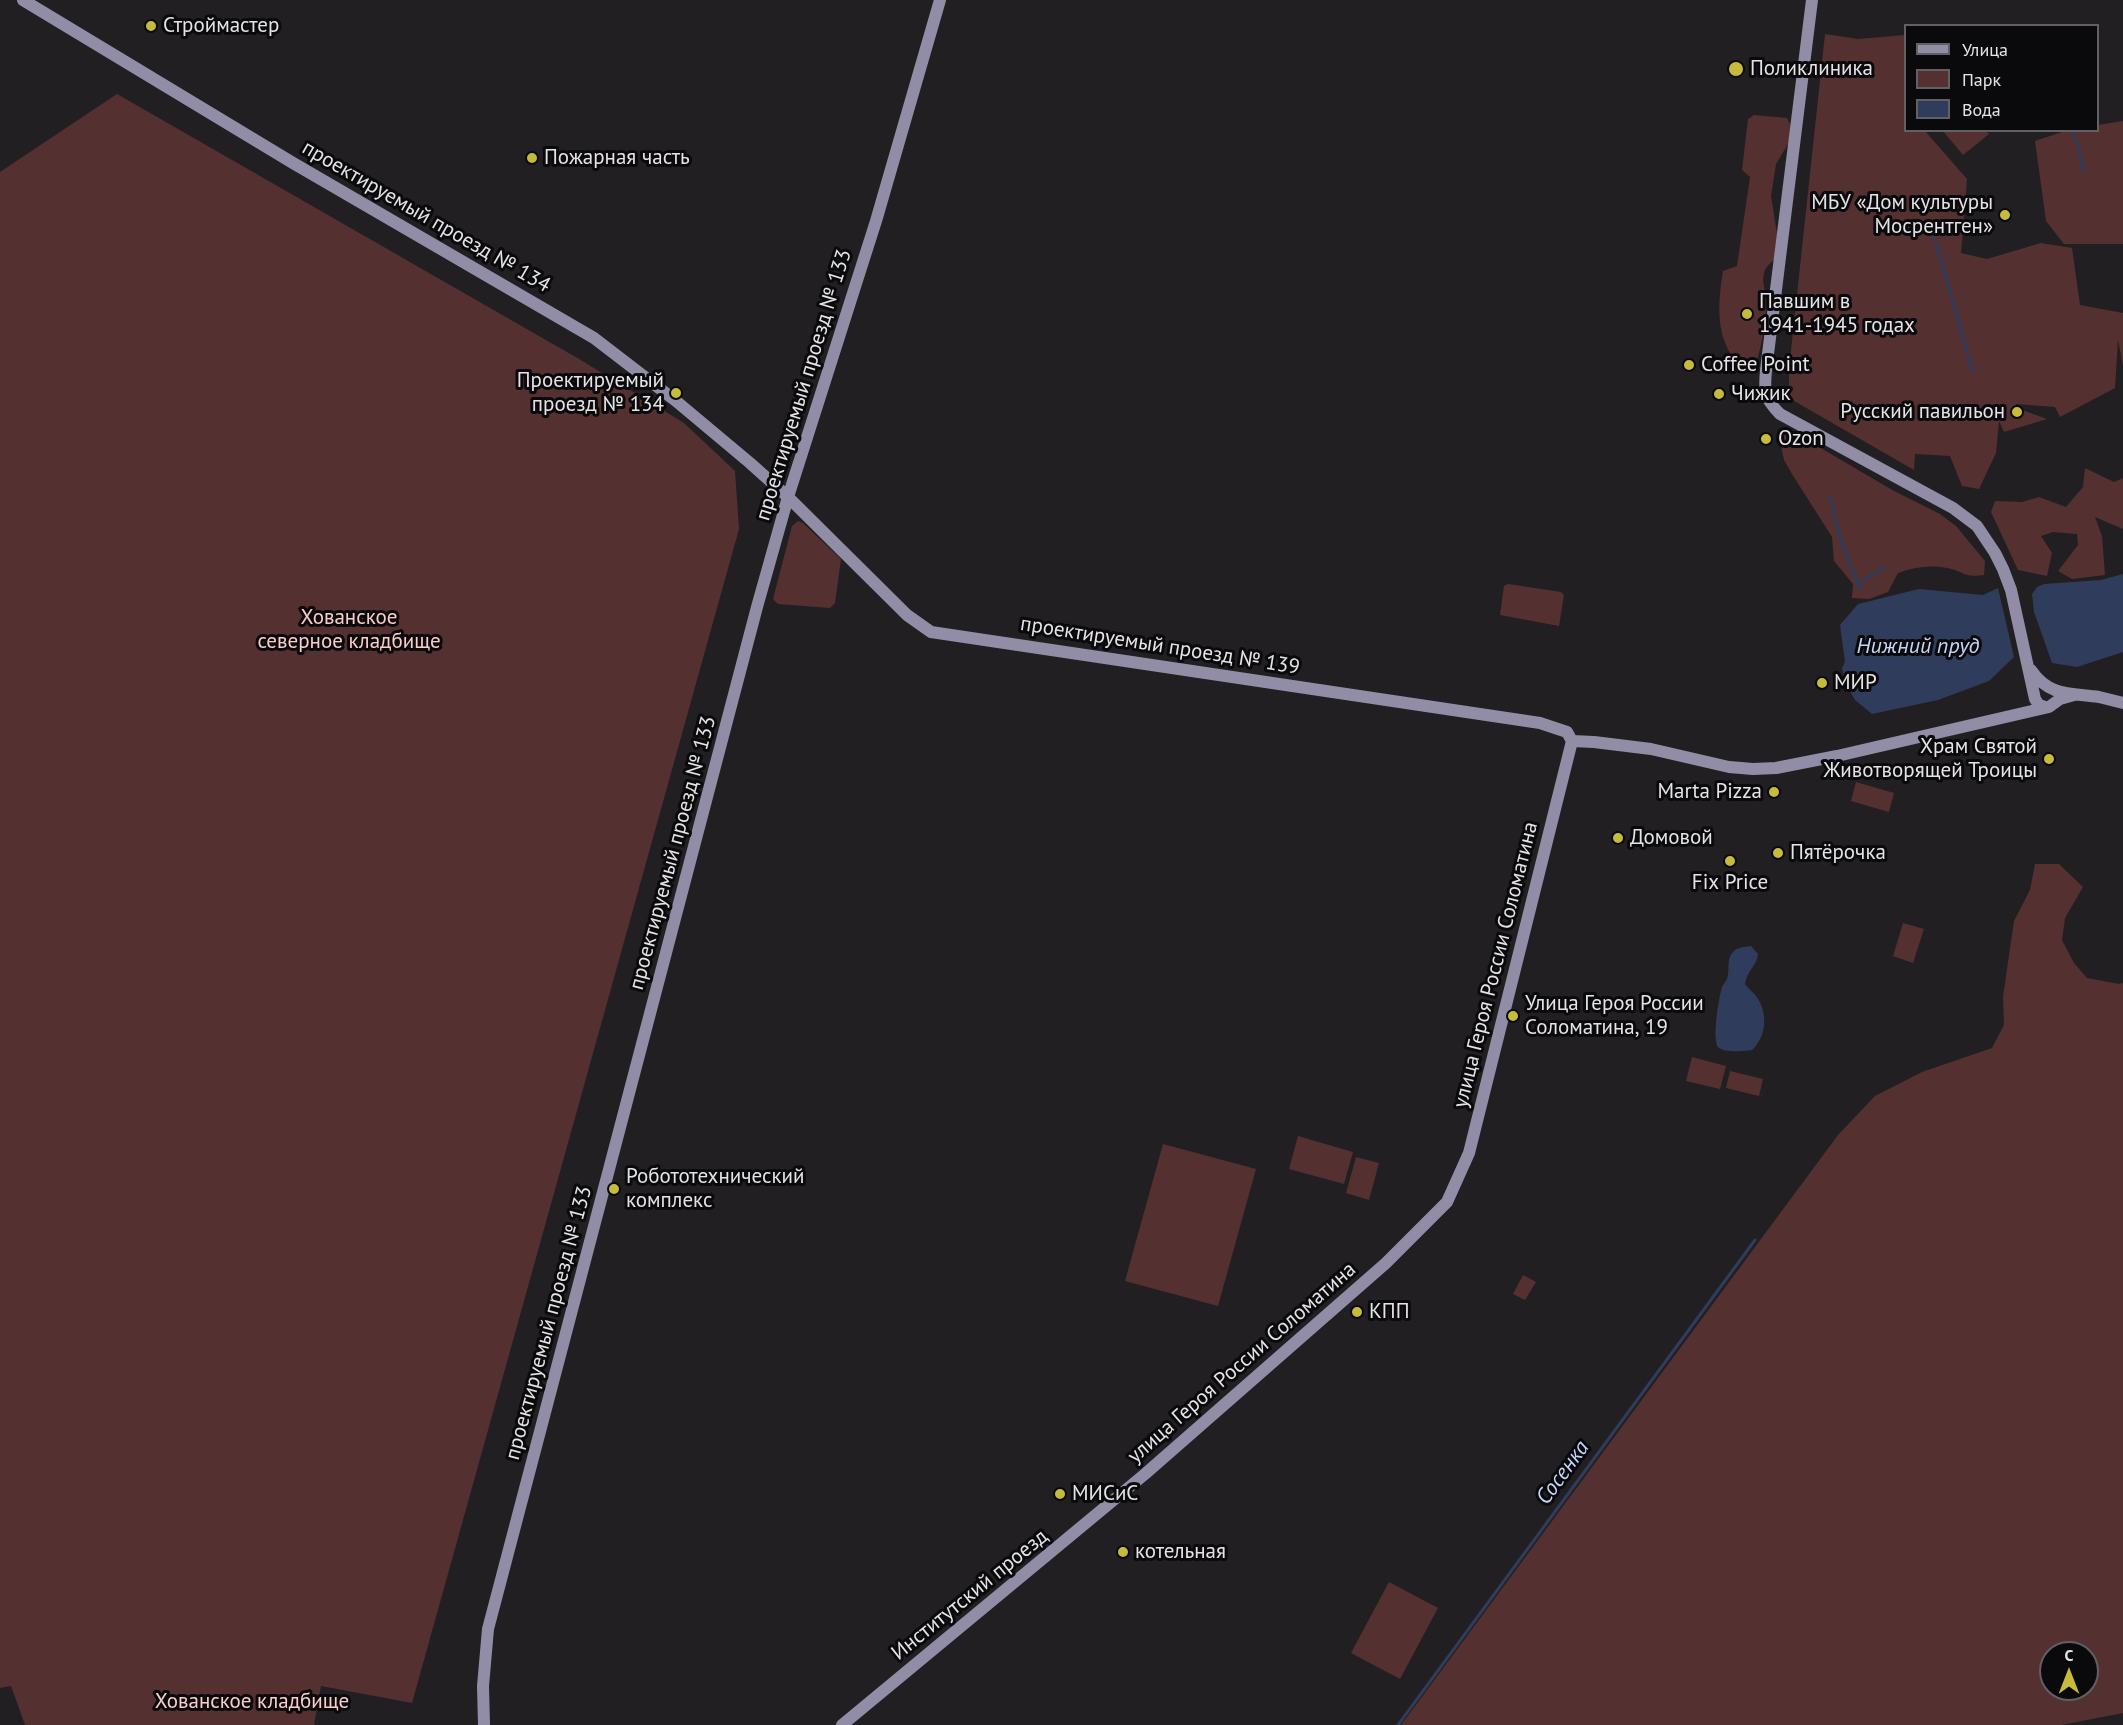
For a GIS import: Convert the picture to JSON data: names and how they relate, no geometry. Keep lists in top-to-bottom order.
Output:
{
  "streets": {
    "street": [
      "проектируемый проезд № 134",
      "проектируемый проезд № 133",
      "проектируемый проезд № 139",
      "улица Героя России Соломатина",
      "Институтский проезд"
    ]
  },
  "crossings": [
    ["проектируемый проезд № 134", "проектируемый проезд № 133"],
    ["проектируемый проезд № 134", "проектируемый проезд № 139"],
    ["проектируемый проезд № 133", "проектируемый проезд № 139"],
    ["проектируемый проезд № 139", "улица Героя России Соломатина"],
    ["улица Героя России Соломатина", "Институтский проезд"]
  ],
  "water": ["Нижний пруд", "Сосенка"],
  "parks": ["Хованское северное кладбище", "Хованское кладбище"],
  "places": [
    "Строймастер",
    "Поликлиника",
    "Пожарная часть",
    "МБУ «Дом культуры Мосрентген»",
    "Павшим в 1941-1945 годах",
    "Coffee Point",
    "Проектируемый проезд № 134",
    "Чижик",
    "Русский павильон",
    "Ozon",
    "МИР",
    "Храм Святой Животворящей Троицы",
    "Marta Pizza",
    "Домовой",
    "Пятёрочка",
    "Fix Price",
    "Улица Героя России Соломатина, 19",
    "Робототехнический комплекс",
    "КПП",
    "МИСиС",
    "котельная"
  ],
  "legend": ["Улица", "Парк", "Вода"],
  "north": "top"
}
